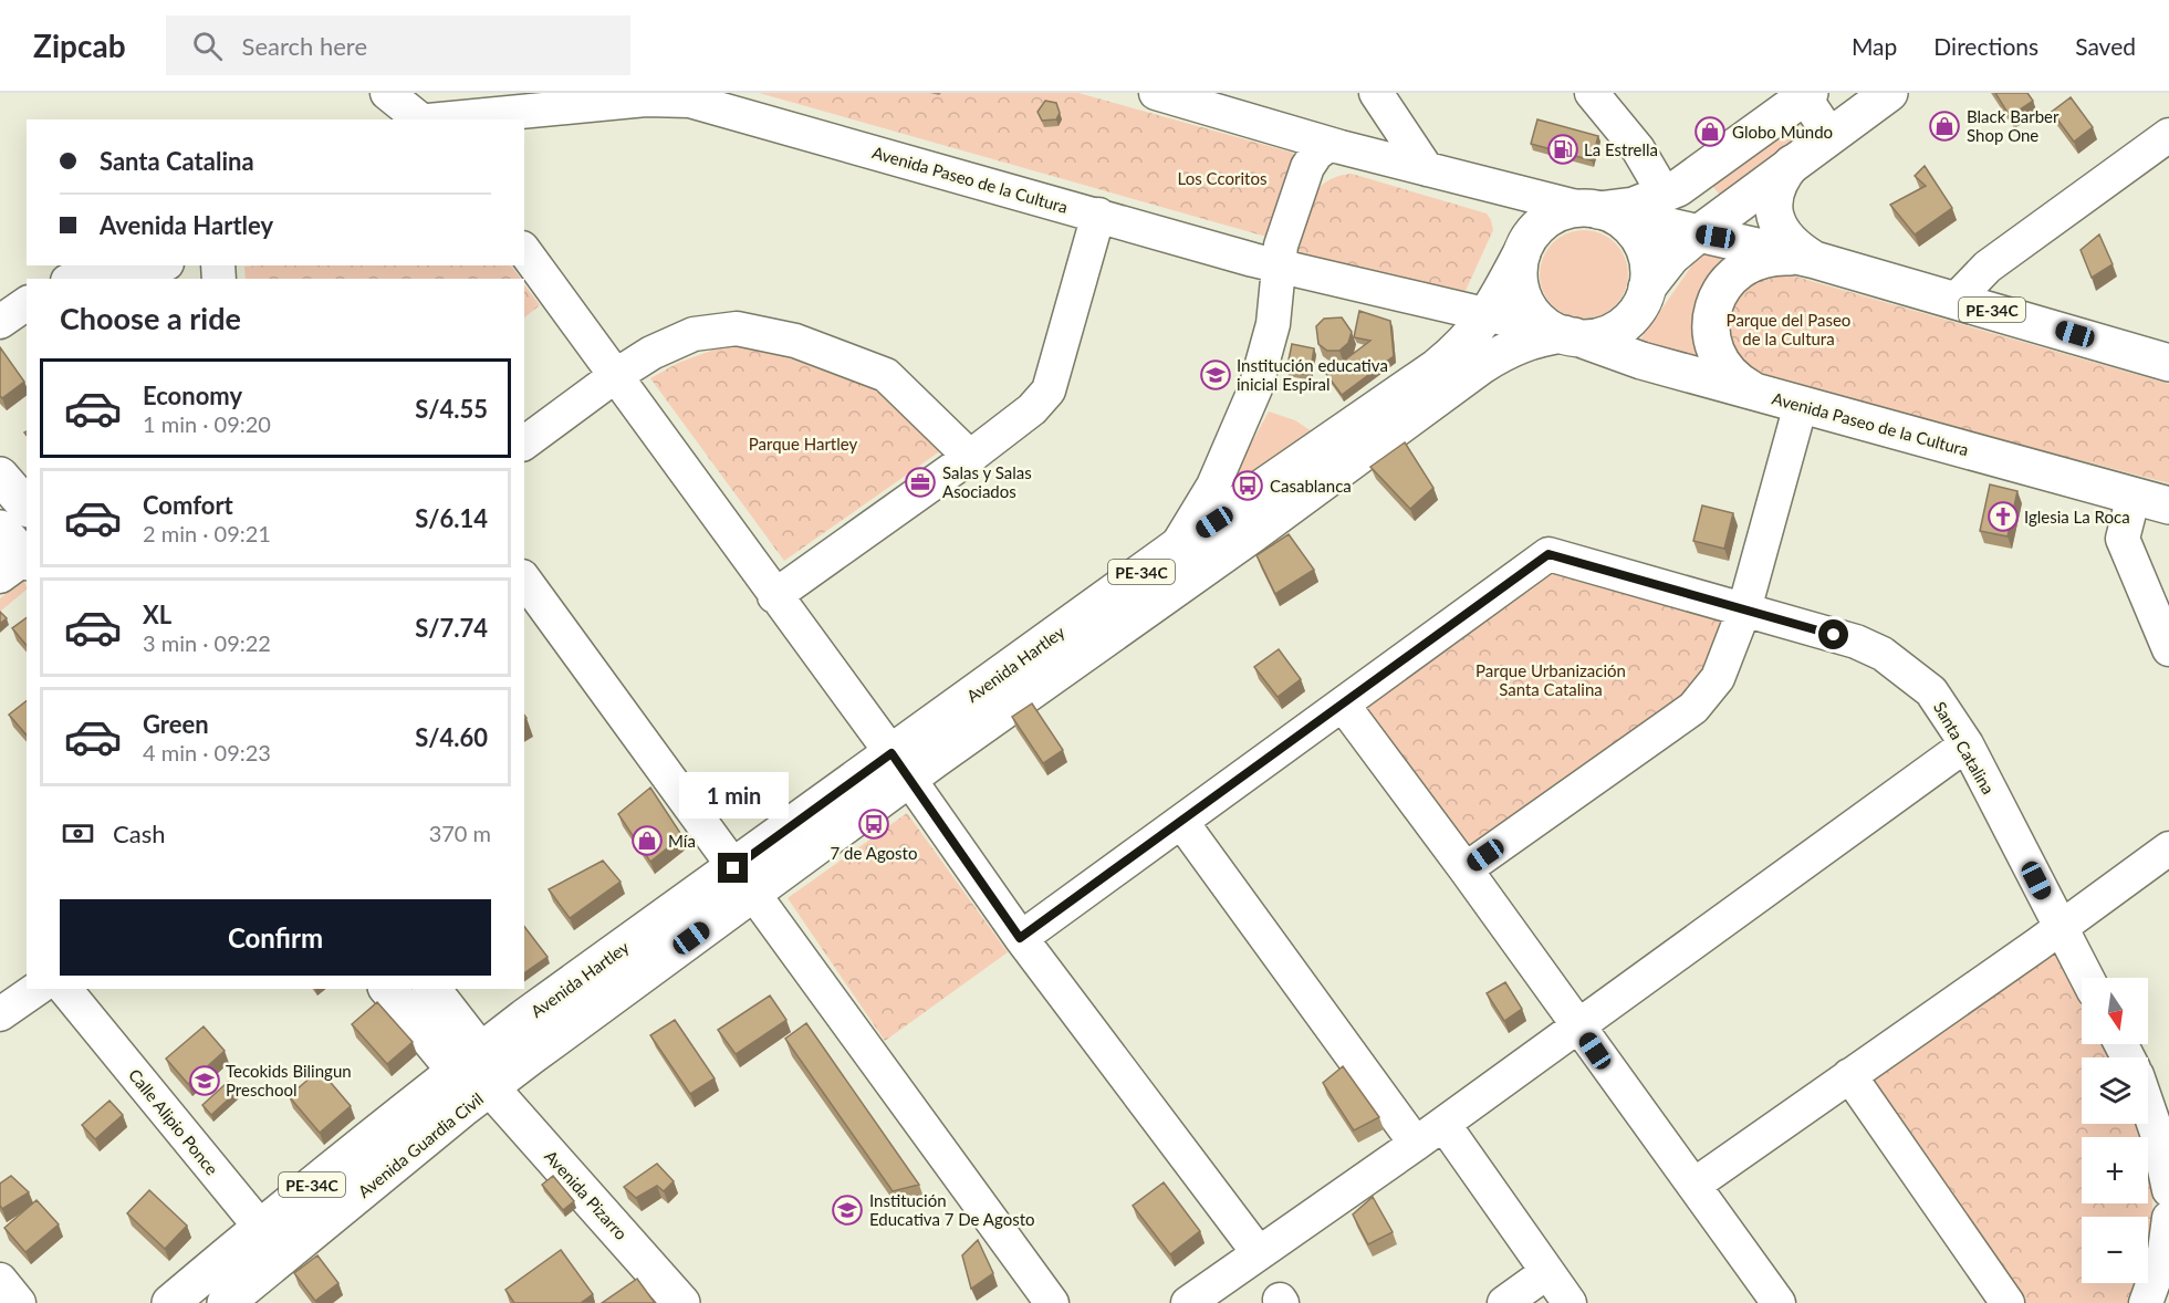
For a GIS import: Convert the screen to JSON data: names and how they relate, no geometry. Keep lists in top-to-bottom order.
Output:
{
  "streets": {
    "main road": [
      "Avenida Paseo de la Cultura",
      "PE-34C",
      "Avenida Hartley",
      "Avenida Guardia Civil",
      "Avenida Pizarro"
    ],
    "street": ["Santa Catalina", "Calle Alipio Ponce"]
  },
  "crossings": [
    ["Avenida Paseo de la Cultura", "PE-34C"],
    ["Avenida Paseo de la Cultura", "Avenida Hartley"],
    ["PE-34C", "Avenida Hartley"],
    ["PE-34C", "Calle Alipio Ponce"],
    ["PE-34C", "Avenida Pizarro"],
    ["Avenida Hartley", "Avenida Guardia Civil"],
    ["Avenida Hartley", "Avenida Pizarro"],
    ["Calle Alipio Ponce", "Avenida Guardia Civil"],
    ["Avenida Guardia Civil", "Avenida Pizarro"]
  ],
  "parks": [
    "Los Ccoritos",
    "Parque del Paseo de la Cultura",
    "Parque Hartley",
    "Parque Urbanización Santa Catalina"
  ],
  "places": {
    "shop": ["Black Barber Shop One", "Globo Mundo", "Mía"],
    "fuel station": ["La Estrella"],
    "school or university": ["Institución educativa inicial Espiral", "Tecokids Bilingun Preschool", "Institución Educativa 7 De Agosto"],
    "office": ["Salas y Salas Asociados"],
    "bus stop": ["Casablanca", "7 de Agosto"],
    "church": ["Iglesia La Roca"]
  },
  "north": "bottom",
  "page": {
    "header": "Zipcab",
    "search": "Search here",
    "nav": ["Map", "Directions", "Saved"],
    "banner": ["Santa Catalina", "Avenida Hartley"],
    "heading": "Choose a ride",
    "list": [
      {
        "name": "Economy",
        "note": "1 min · 09:20",
        "value": "S/4.55"
      },
      {
        "name": "Comfort",
        "note": "2 min · 09:21",
        "value": "S/6.14"
      },
      {
        "name": "XL",
        "note": "3 min · 09:22",
        "value": "S/7.74"
      },
      {
        "name": "Green",
        "note": "4 min · 09:23",
        "value": "S/4.60"
      }
    ],
    "bubble": "1 min",
    "pay": ["Cash", "370 m"],
    "buttons": "Confirm",
    "map_buttons": ["+", "−"]
  }
}
